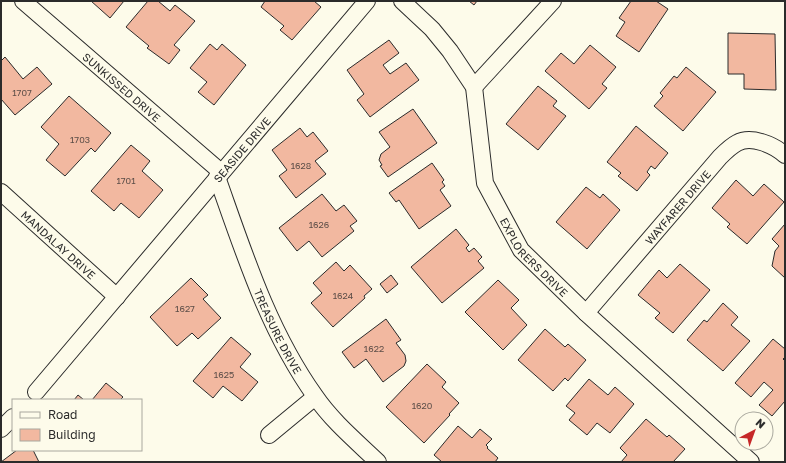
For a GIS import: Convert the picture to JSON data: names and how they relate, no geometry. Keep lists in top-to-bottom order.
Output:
{
  "streets": {
    "street": [
      "SUNKISSED DRIVE",
      "SEASIDE DRIVE",
      "WAYFARER DRIVE",
      "MANDALAY DRIVE",
      "EXPLORERS DRIVE",
      "TREASURE DRIVE"
    ]
  },
  "crossings": [
    ["SUNKISSED DRIVE", "SEASIDE DRIVE"],
    ["SUNKISSED DRIVE", "TREASURE DRIVE"],
    ["SEASIDE DRIVE", "MANDALAY DRIVE"],
    ["SEASIDE DRIVE", "TREASURE DRIVE"],
    ["WAYFARER DRIVE", "EXPLORERS DRIVE"]
  ],
  "house_numbers": [
    "1707",
    "1703",
    "1628",
    "1701",
    "1626",
    "1624",
    "1627",
    "1622",
    "1625",
    "1620"
  ],
  "legend": ["Road", "Building"],
  "north": "top right"
}
